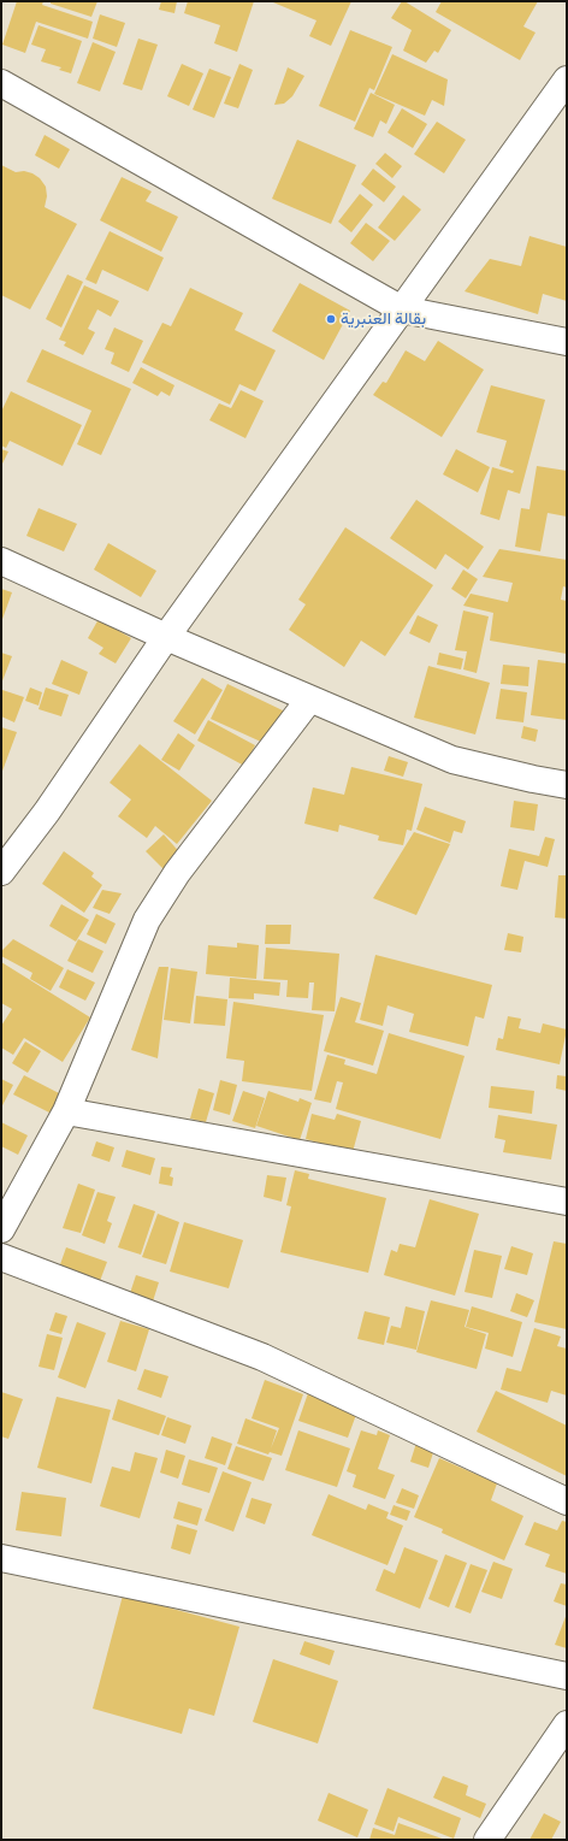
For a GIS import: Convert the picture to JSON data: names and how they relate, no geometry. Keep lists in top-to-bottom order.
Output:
{
  "places": ["بقالة العنبرية"]
}
